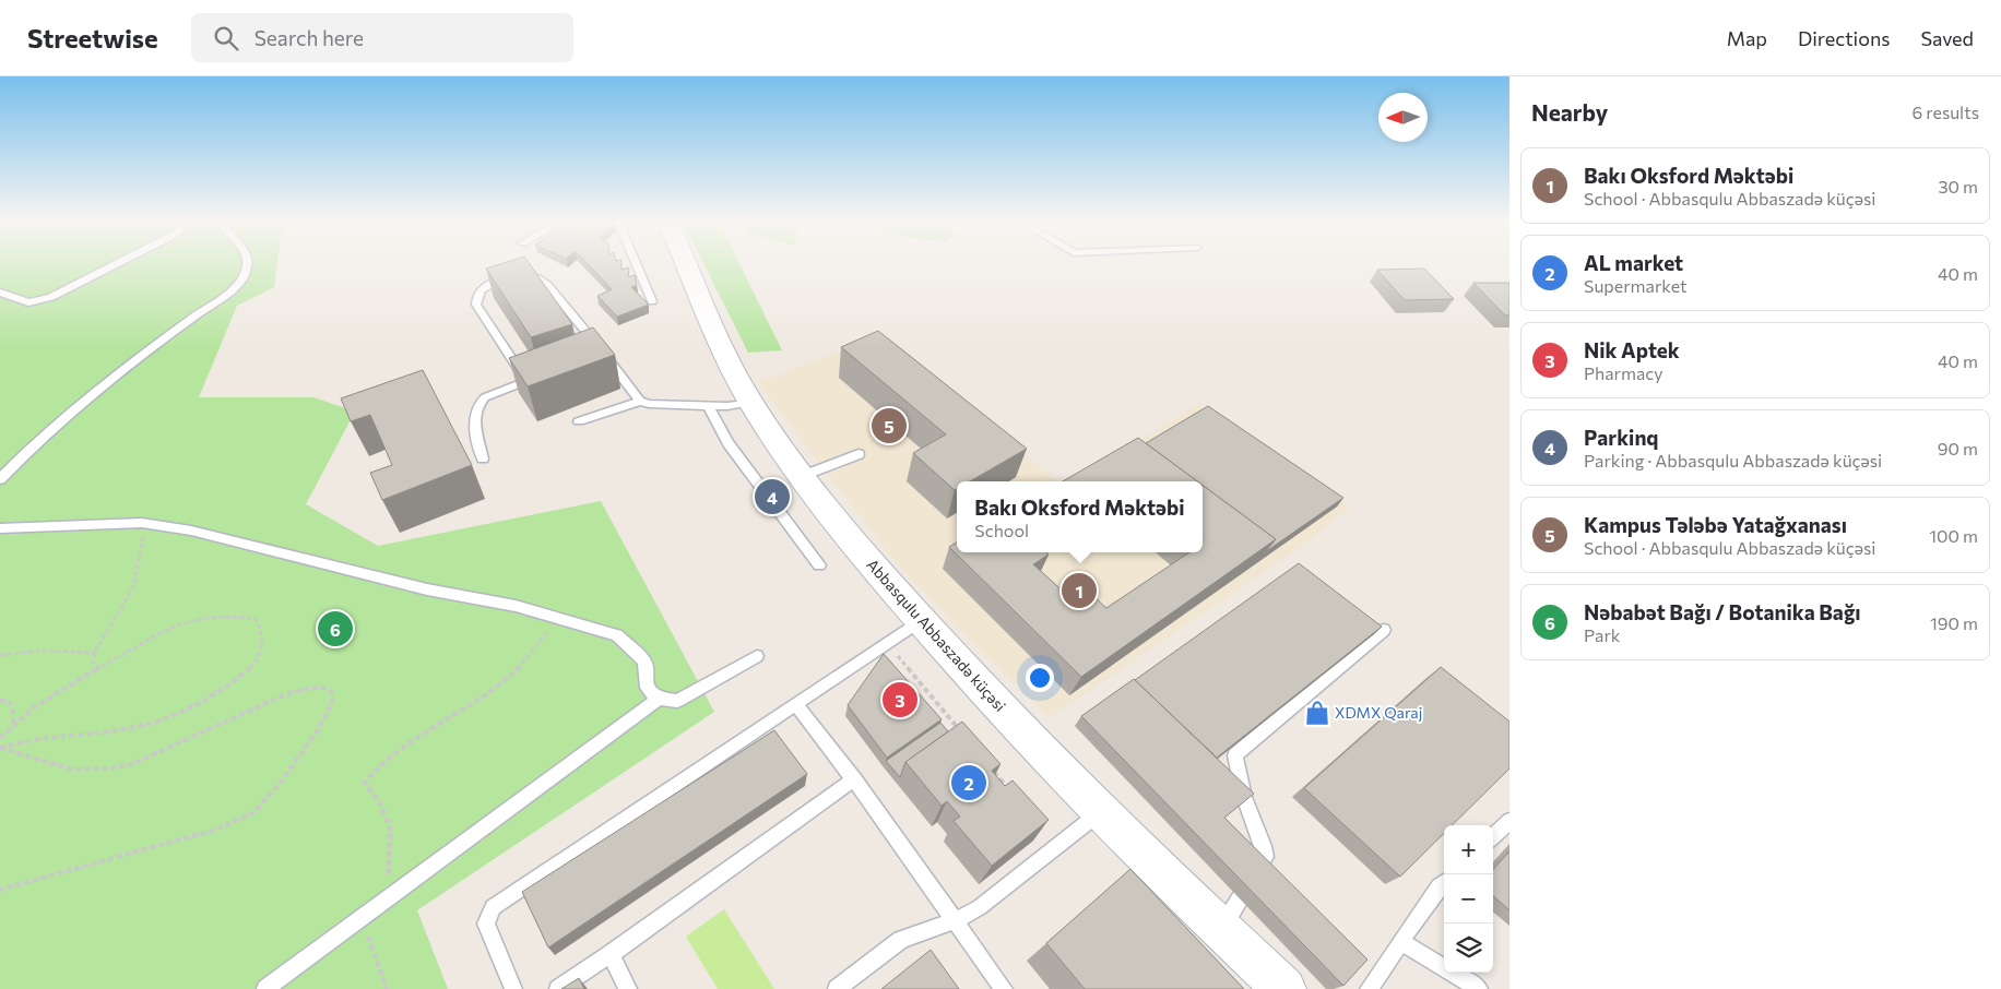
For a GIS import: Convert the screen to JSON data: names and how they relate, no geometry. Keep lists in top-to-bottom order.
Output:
{
  "streets": {
    "street": ["Abbasqulu Abbaszadə küçəsi"]
  },
  "places": {
    "shop": ["XDMX Qaraj"]
  },
  "north": "left",
  "page": {
    "header": "Streetwise",
    "search": "Search here",
    "nav": ["Map", "Directions", "Saved"],
    "heading": ["Nearby", "6 results"],
    "list": [
      {
        "mark": "1",
        "name": "Bakı Oksford Məktəbi",
        "note": "School · Abbasqulu Abbaszadə küçəsi",
        "value": "30 m"
      },
      {
        "mark": "2",
        "name": "AL market",
        "note": "Supermarket",
        "value": "40 m"
      },
      {
        "mark": "3",
        "name": "Nik Aptek",
        "note": "Pharmacy",
        "value": "40 m"
      },
      {
        "mark": "4",
        "name": "Parkinq",
        "note": "Parking · Abbasqulu Abbaszadə küçəsi",
        "value": "90 m"
      },
      {
        "mark": "5",
        "name": "Kampus Tələbə Yatağxanası",
        "note": "School · Abbasqulu Abbaszadə küçəsi",
        "value": "100 m"
      },
      {
        "mark": "6",
        "name": "Nəbabət Bağı / Botanika Bağı",
        "note": "Park",
        "value": "190 m"
      }
    ],
    "pins": [
      "5",
      "4",
      "1",
      "6",
      "3",
      "2"
    ],
    "popup": ["Bakı Oksford Məktəbi", "School"],
    "map_buttons": ["+", "−"]
  }
}
